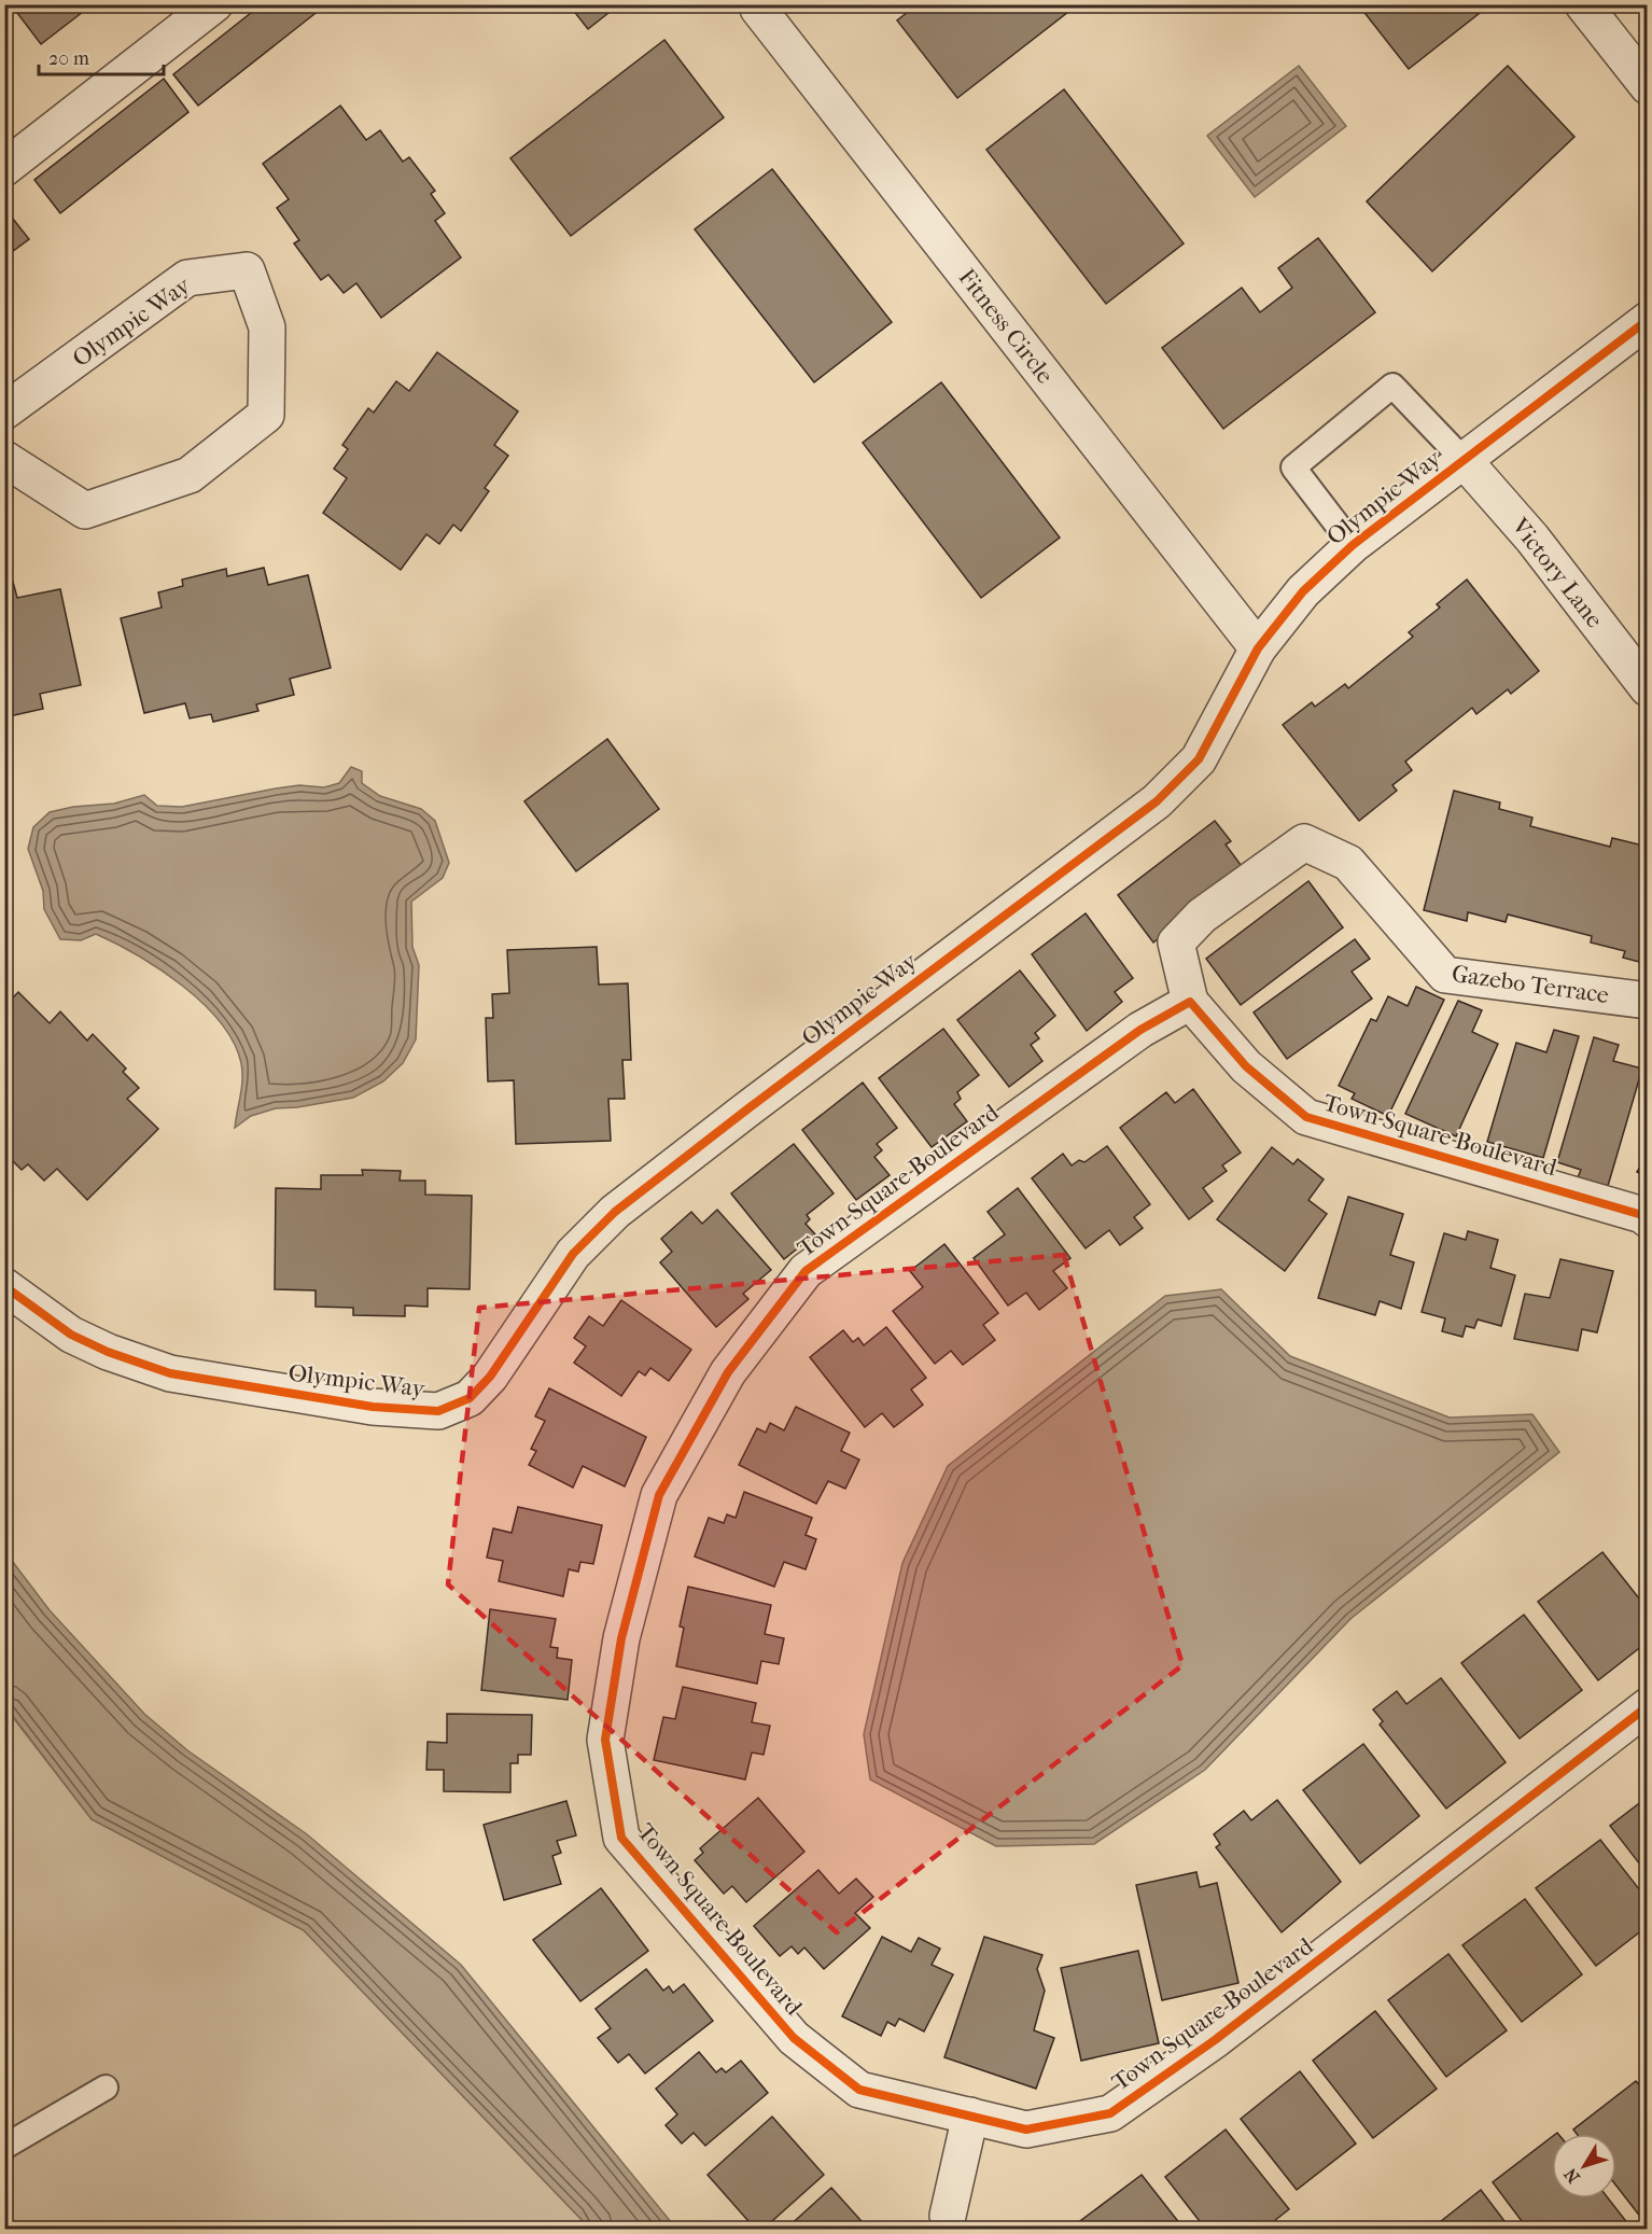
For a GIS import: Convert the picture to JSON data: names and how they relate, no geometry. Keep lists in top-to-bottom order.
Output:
{
  "streets": {
    "street": [
      "Olympic Way",
      "Fitness Circle",
      "Victory Lane",
      "Gazebo Terrace",
      "Town Square Boulevard"
    ]
  },
  "crossings": [
    ["Olympic Way", "Fitness Circle"],
    ["Olympic Way", "Victory Lane"],
    ["Gazebo Terrace", "Town Square Boulevard"]
  ],
  "scale_bar": "20 m",
  "north": "bottom left"
}
